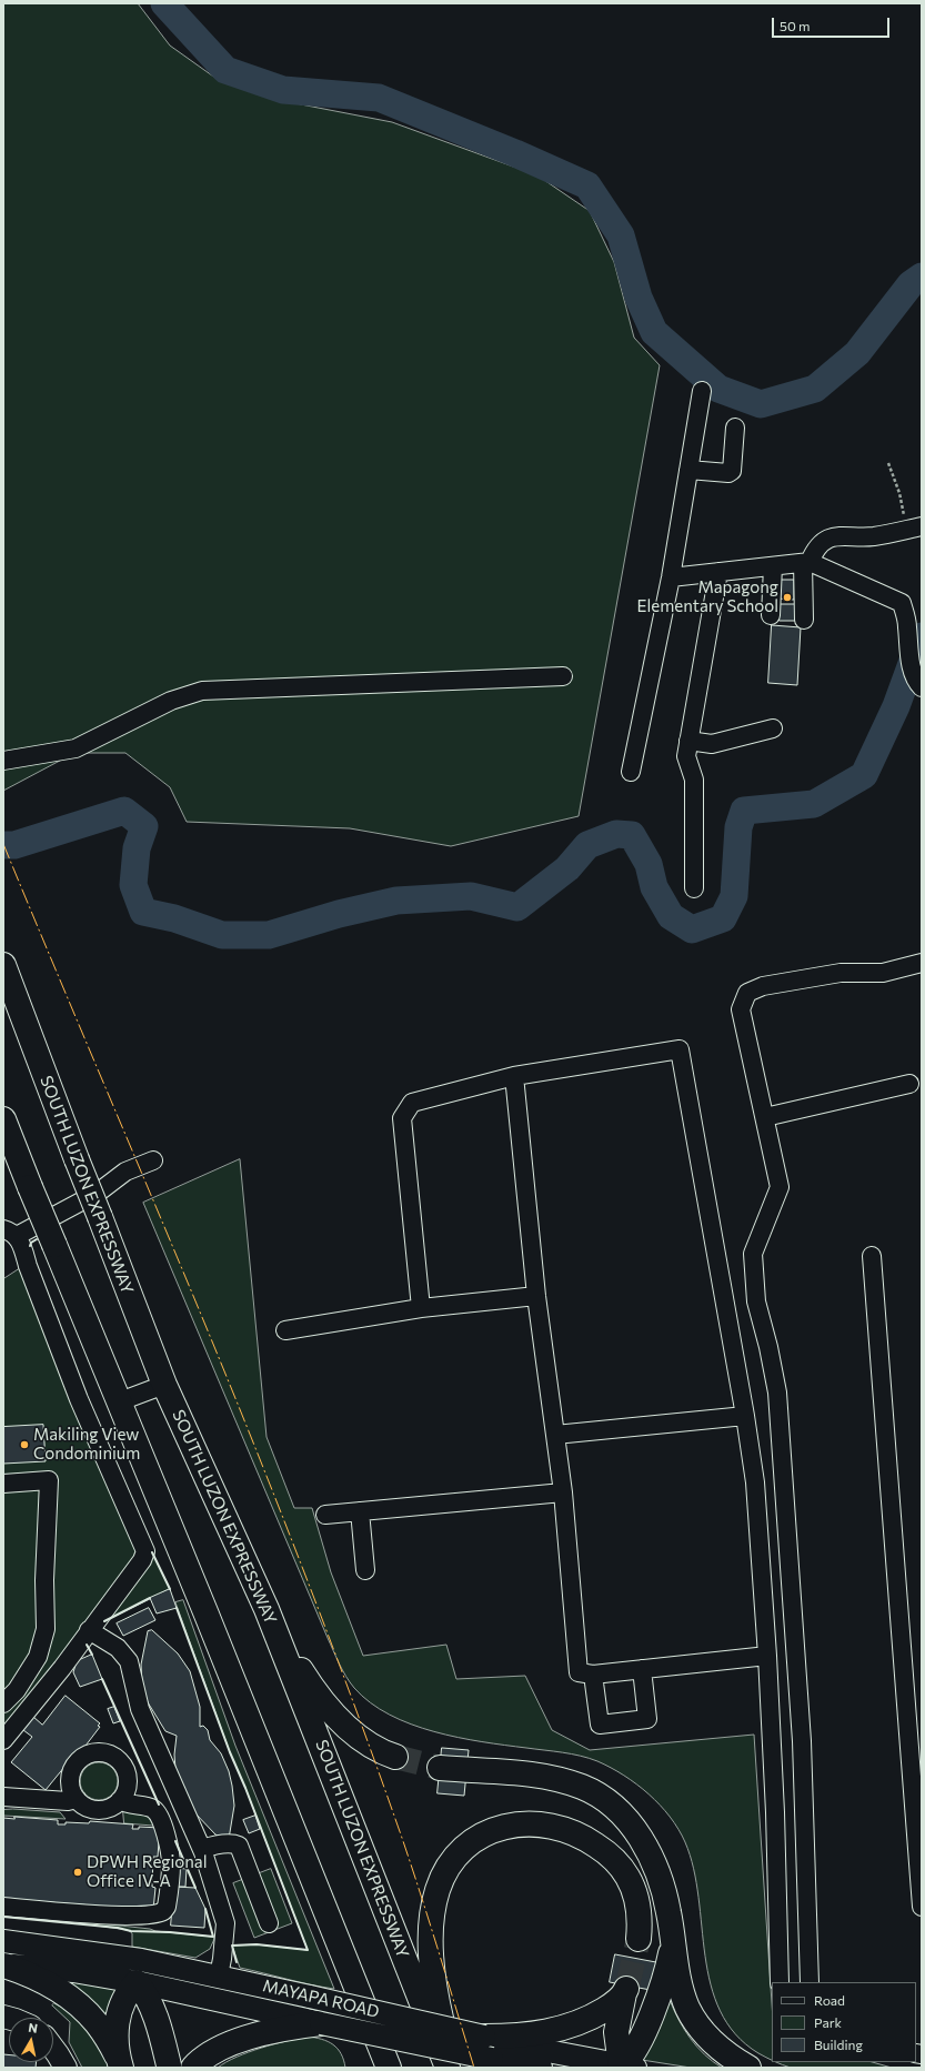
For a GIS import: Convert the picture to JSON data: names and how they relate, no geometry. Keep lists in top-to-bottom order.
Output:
{
  "streets": {
    "highway": ["SOUTH LUZON EXPRESSWAY"],
    "main road": ["MAYAPA ROAD"]
  },
  "places": ["Mapagong Elementary School", "Makiling View Condominium", "DPWH Regional Office IV-A"],
  "legend": ["Road", "Park", "Building"],
  "scale_bar": "50 m",
  "north": "top"
}
